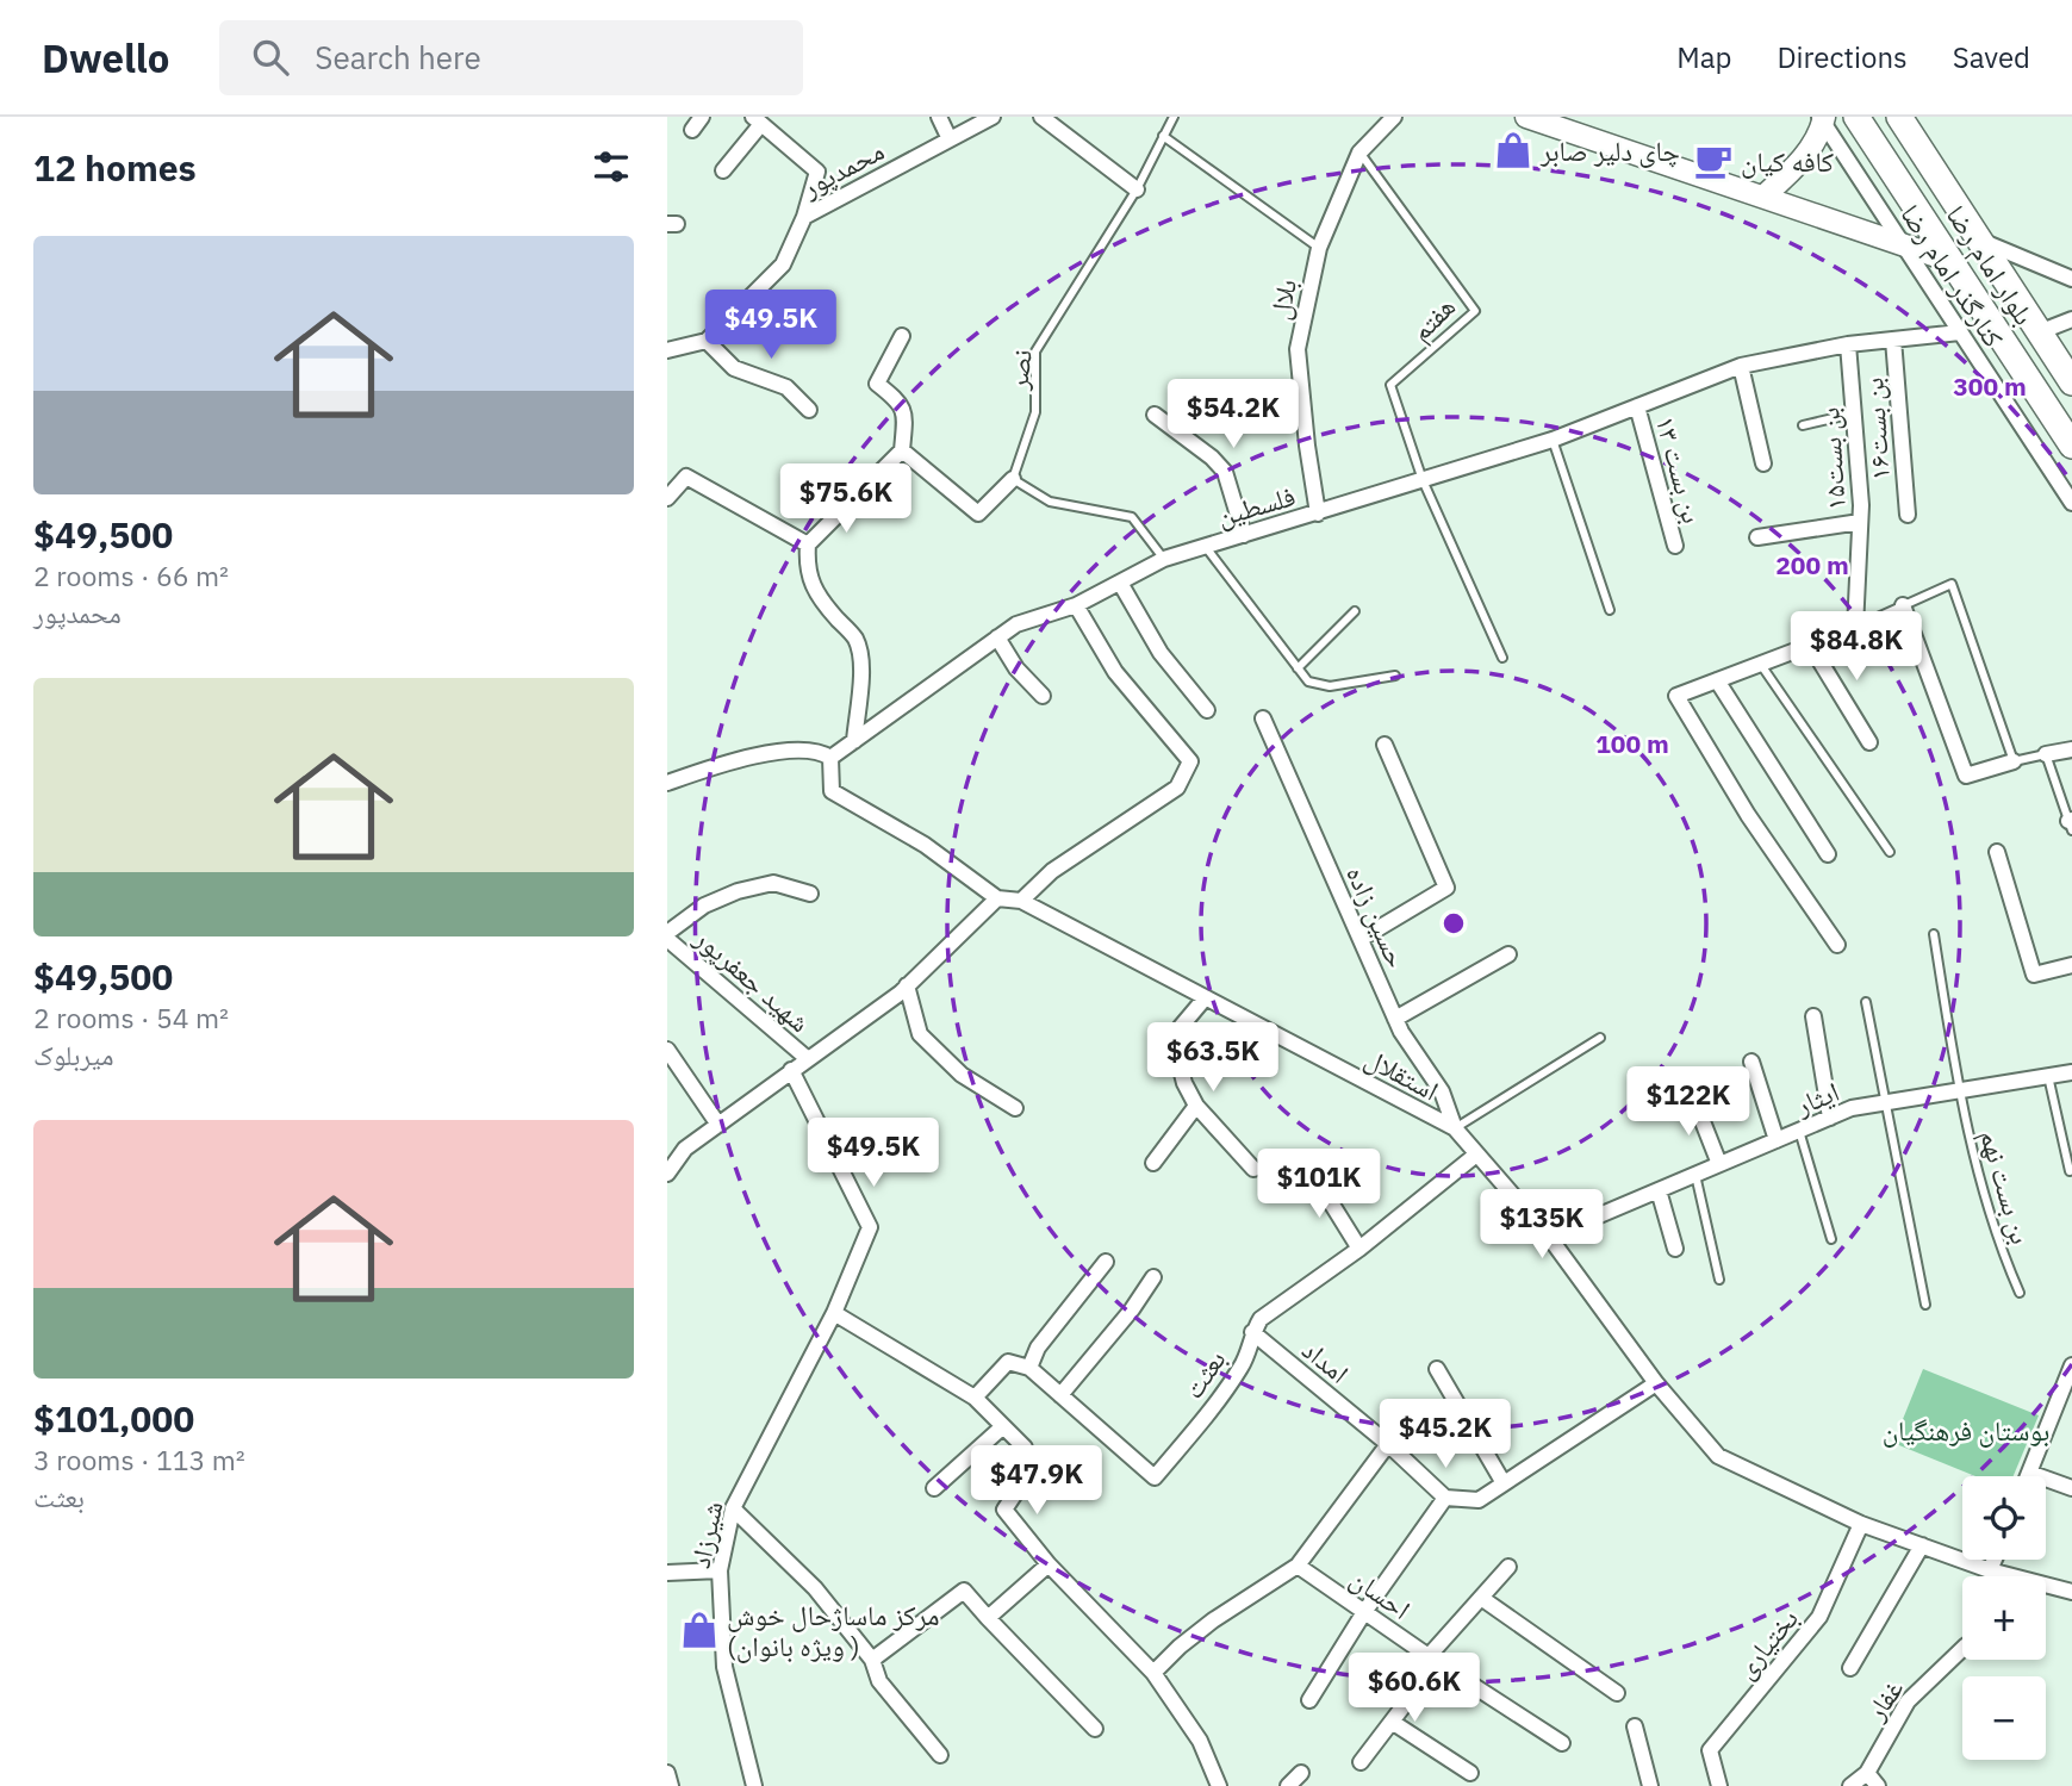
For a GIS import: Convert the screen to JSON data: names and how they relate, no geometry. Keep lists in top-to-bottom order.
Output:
{
  "streets": {
    "highway": ["بلوار امام رضا"],
    "street": [
      "محمدپور",
      "کنارگذر امام رضا",
      "بلال",
      "بن بست۱۶",
      "بن بست۱۵",
      "بن بست ۱۳",
      "فلسطین",
      "حسین زاده",
      "شهید جعفرپور",
      "استقلال",
      "ایثار",
      "امداد",
      "بعثت",
      "شیرزاد",
      "احسان",
      "بختیاری",
      "غفار"
    ],
    "lane": ["هفتم", "نصر", "بن بست نهم"]
  },
  "crossings": [
    ["کنارگذر امام رضا", "فلسطین"],
    ["بلال", "هفتم"],
    ["بلال", "فلسطین"],
    ["هفتم", "فلسطین"],
    ["بن بست۱۶", "فلسطین"],
    ["بن بست۱۵", "فلسطین"],
    ["بن بست ۱۳", "فلسطین"],
    ["حسین زاده", "استقلال"],
    ["استقلال", "ایثار"],
    ["استقلال", "بعثت"],
    ["استقلال", "بختیاری"],
    ["ایثار", "بن بست نهم"],
    ["امداد", "بعثت"]
  ],
  "parks": ["بوستان فرهنگیان"],
  "places": {
    "shop": ["چای دلیر صابر", "مرکز ماساژحال خوش (ویژه بانوان )"],
    "cafe": ["کافه کیان"]
  },
  "page": {
    "header": "Dwello",
    "search": "Search here",
    "nav": ["Map", "Directions", "Saved"],
    "heading": "12 homes",
    "list": [
      {
        "name": "$49,500",
        "note": "2 rooms · 66 m² · محمدپور"
      },
      {
        "name": "$49,500",
        "note": "2 rooms · 54 m² · میربلوک"
      },
      {
        "name": "$101,000",
        "note": "3 rooms · 113 m² · بعثت"
      }
    ],
    "price": [
      "$49.5K",
      "$54.2K",
      "$75.6K",
      "$84.8K",
      "$63.5K",
      "$122K",
      "$49.5K",
      "$101K",
      "$135K",
      "$45.2K",
      "$47.9K",
      "$60.6K"
    ],
    "map_buttons": ["+", "−"]
  },
  "rings": ["300 m", "200 m", "100 m"]
}
